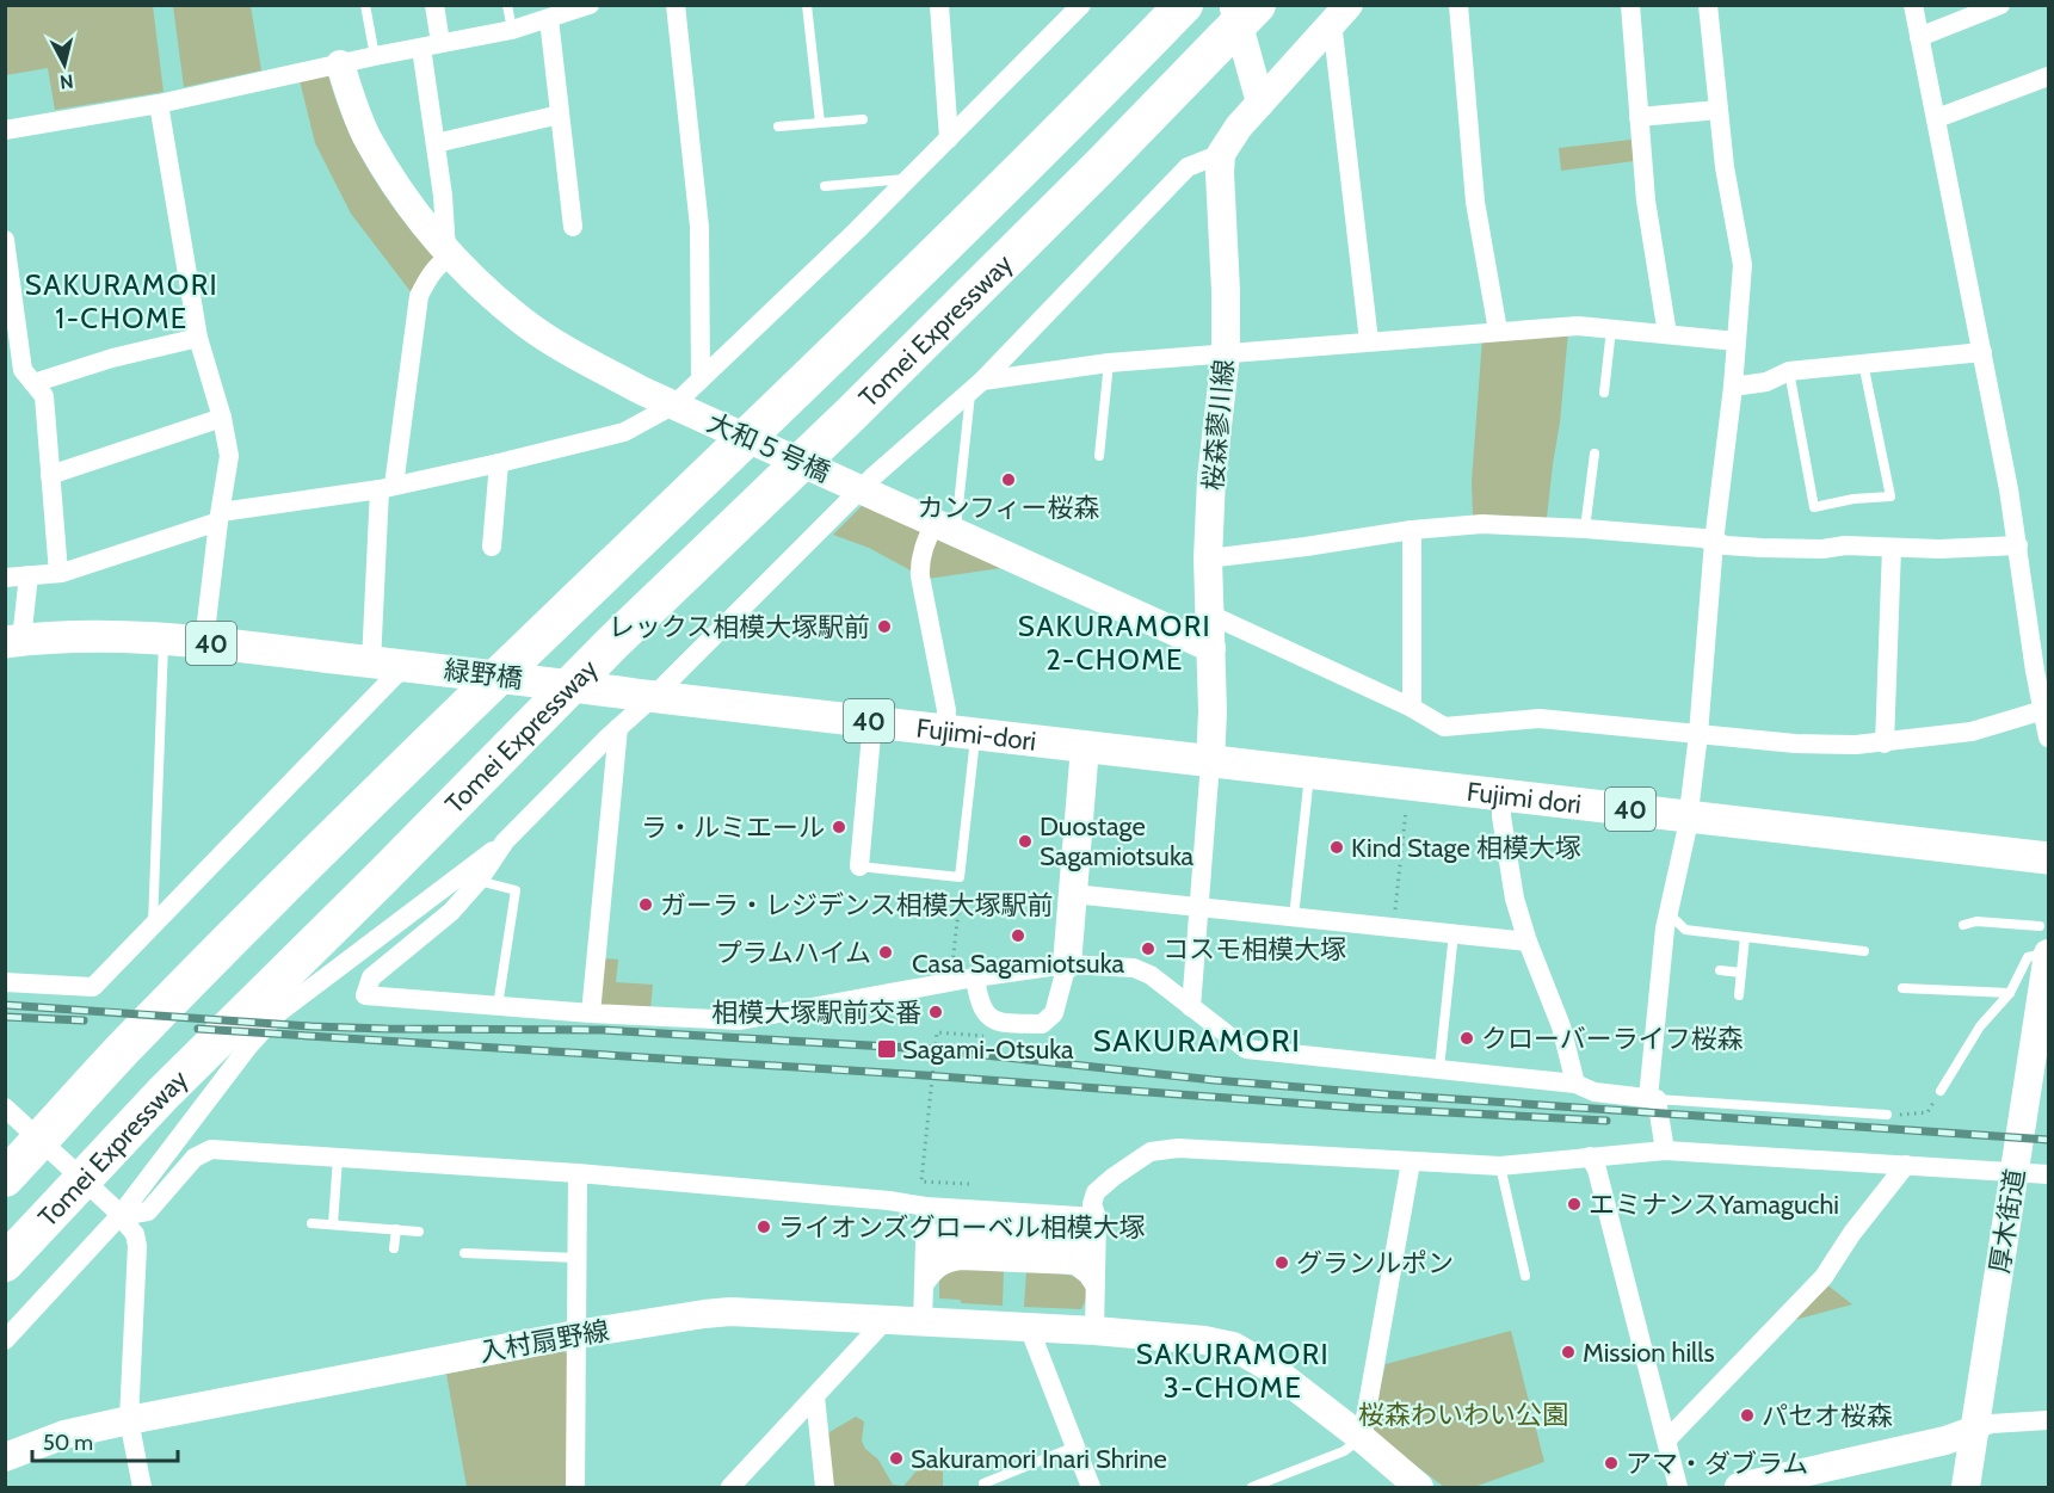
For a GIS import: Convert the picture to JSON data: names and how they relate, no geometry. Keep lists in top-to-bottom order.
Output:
{
  "streets": {
    "highway": ["Tomei Expressway"],
    "main road": [
      "40",
      "緑野橋",
      "Fujimi-dori",
      "Fujimi dori"
    ],
    "street": [
      "桜森蓼川線",
      "大和５号橋",
      "厚木街道",
      "入村扇野線"
    ]
  },
  "crossings": [
    ["桜森蓼川線", "大和５号橋"],
    ["桜森蓼川線", "Fujimi dori"],
    ["40", "緑野橋"],
    ["緑野橋", "Fujimi-dori"],
    ["Fujimi-dori", "Fujimi dori"]
  ],
  "districts": [
    "SAKURAMORI 1-CHOME",
    "SAKURAMORI 2-CHOME",
    "SAKURAMORI",
    "SAKURAMORI 3-CHOME"
  ],
  "parks": ["桜森わいわい公園"],
  "places": {
    "other": [
      "カンフィー桜森",
      "レックス相模大塚駅前",
      "ラ・ルミエール",
      "Duostage Sagamiotsuka",
      "Kind Stage 相模大塚",
      "ガーラ・レジデンス相模大塚駅前",
      "Casa Sagamiotsuka",
      "コスモ相模大塚",
      "プラムハイム",
      "相模大塚駅前交番",
      "クローバーライフ桜森",
      "エミナンスYamaguchi",
      "ライオンズグローベル相模大塚",
      "グランルポン",
      "Mission hills",
      "パセオ桜森",
      "Sakuramori Inari Shrine",
      "アマ・ダブラム"
    ],
    "transit": ["Sagami-Otsuka"]
  },
  "scale_bar": "50 m",
  "north": "bottom"
}
